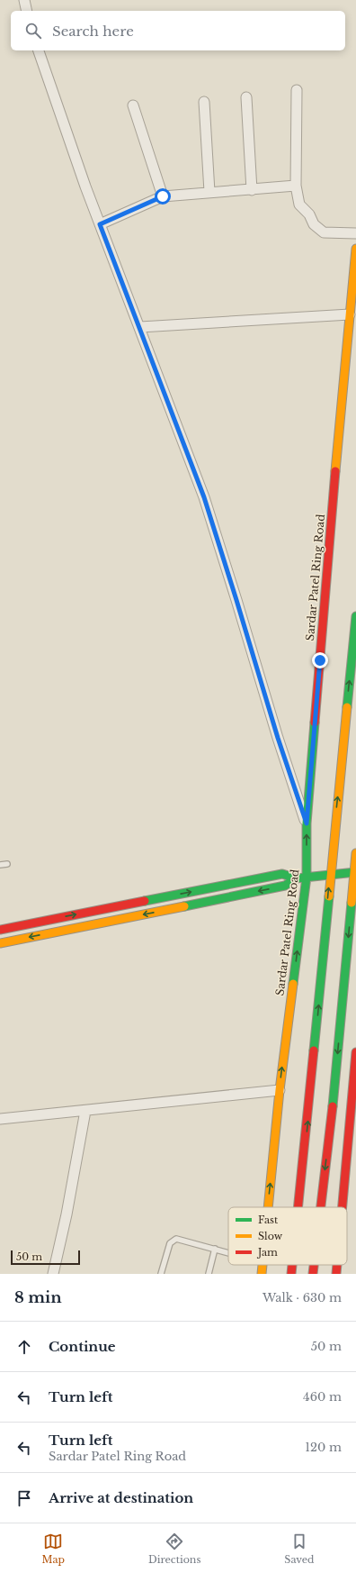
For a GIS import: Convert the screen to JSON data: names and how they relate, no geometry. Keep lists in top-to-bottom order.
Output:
{
  "streets": {
    "main road": ["Sardar Patel Ring Road"]
  },
  "legend": ["Fast", "Slow", "Jam"],
  "scale_bar": "50 m",
  "page": {
    "search": "Search here",
    "scale": "50 m",
    "heading": ["8 min", "Walk · 630 m"],
    "list": [
      ["Continue", "50 m"],
      ["Turn left", "460 m"],
      ["Turn left", "Sardar Patel Ring Road", "120 m"],
      "Arrive at destination"
    ],
    "nav": ["Map", "Directions", "Saved"]
  }
}
